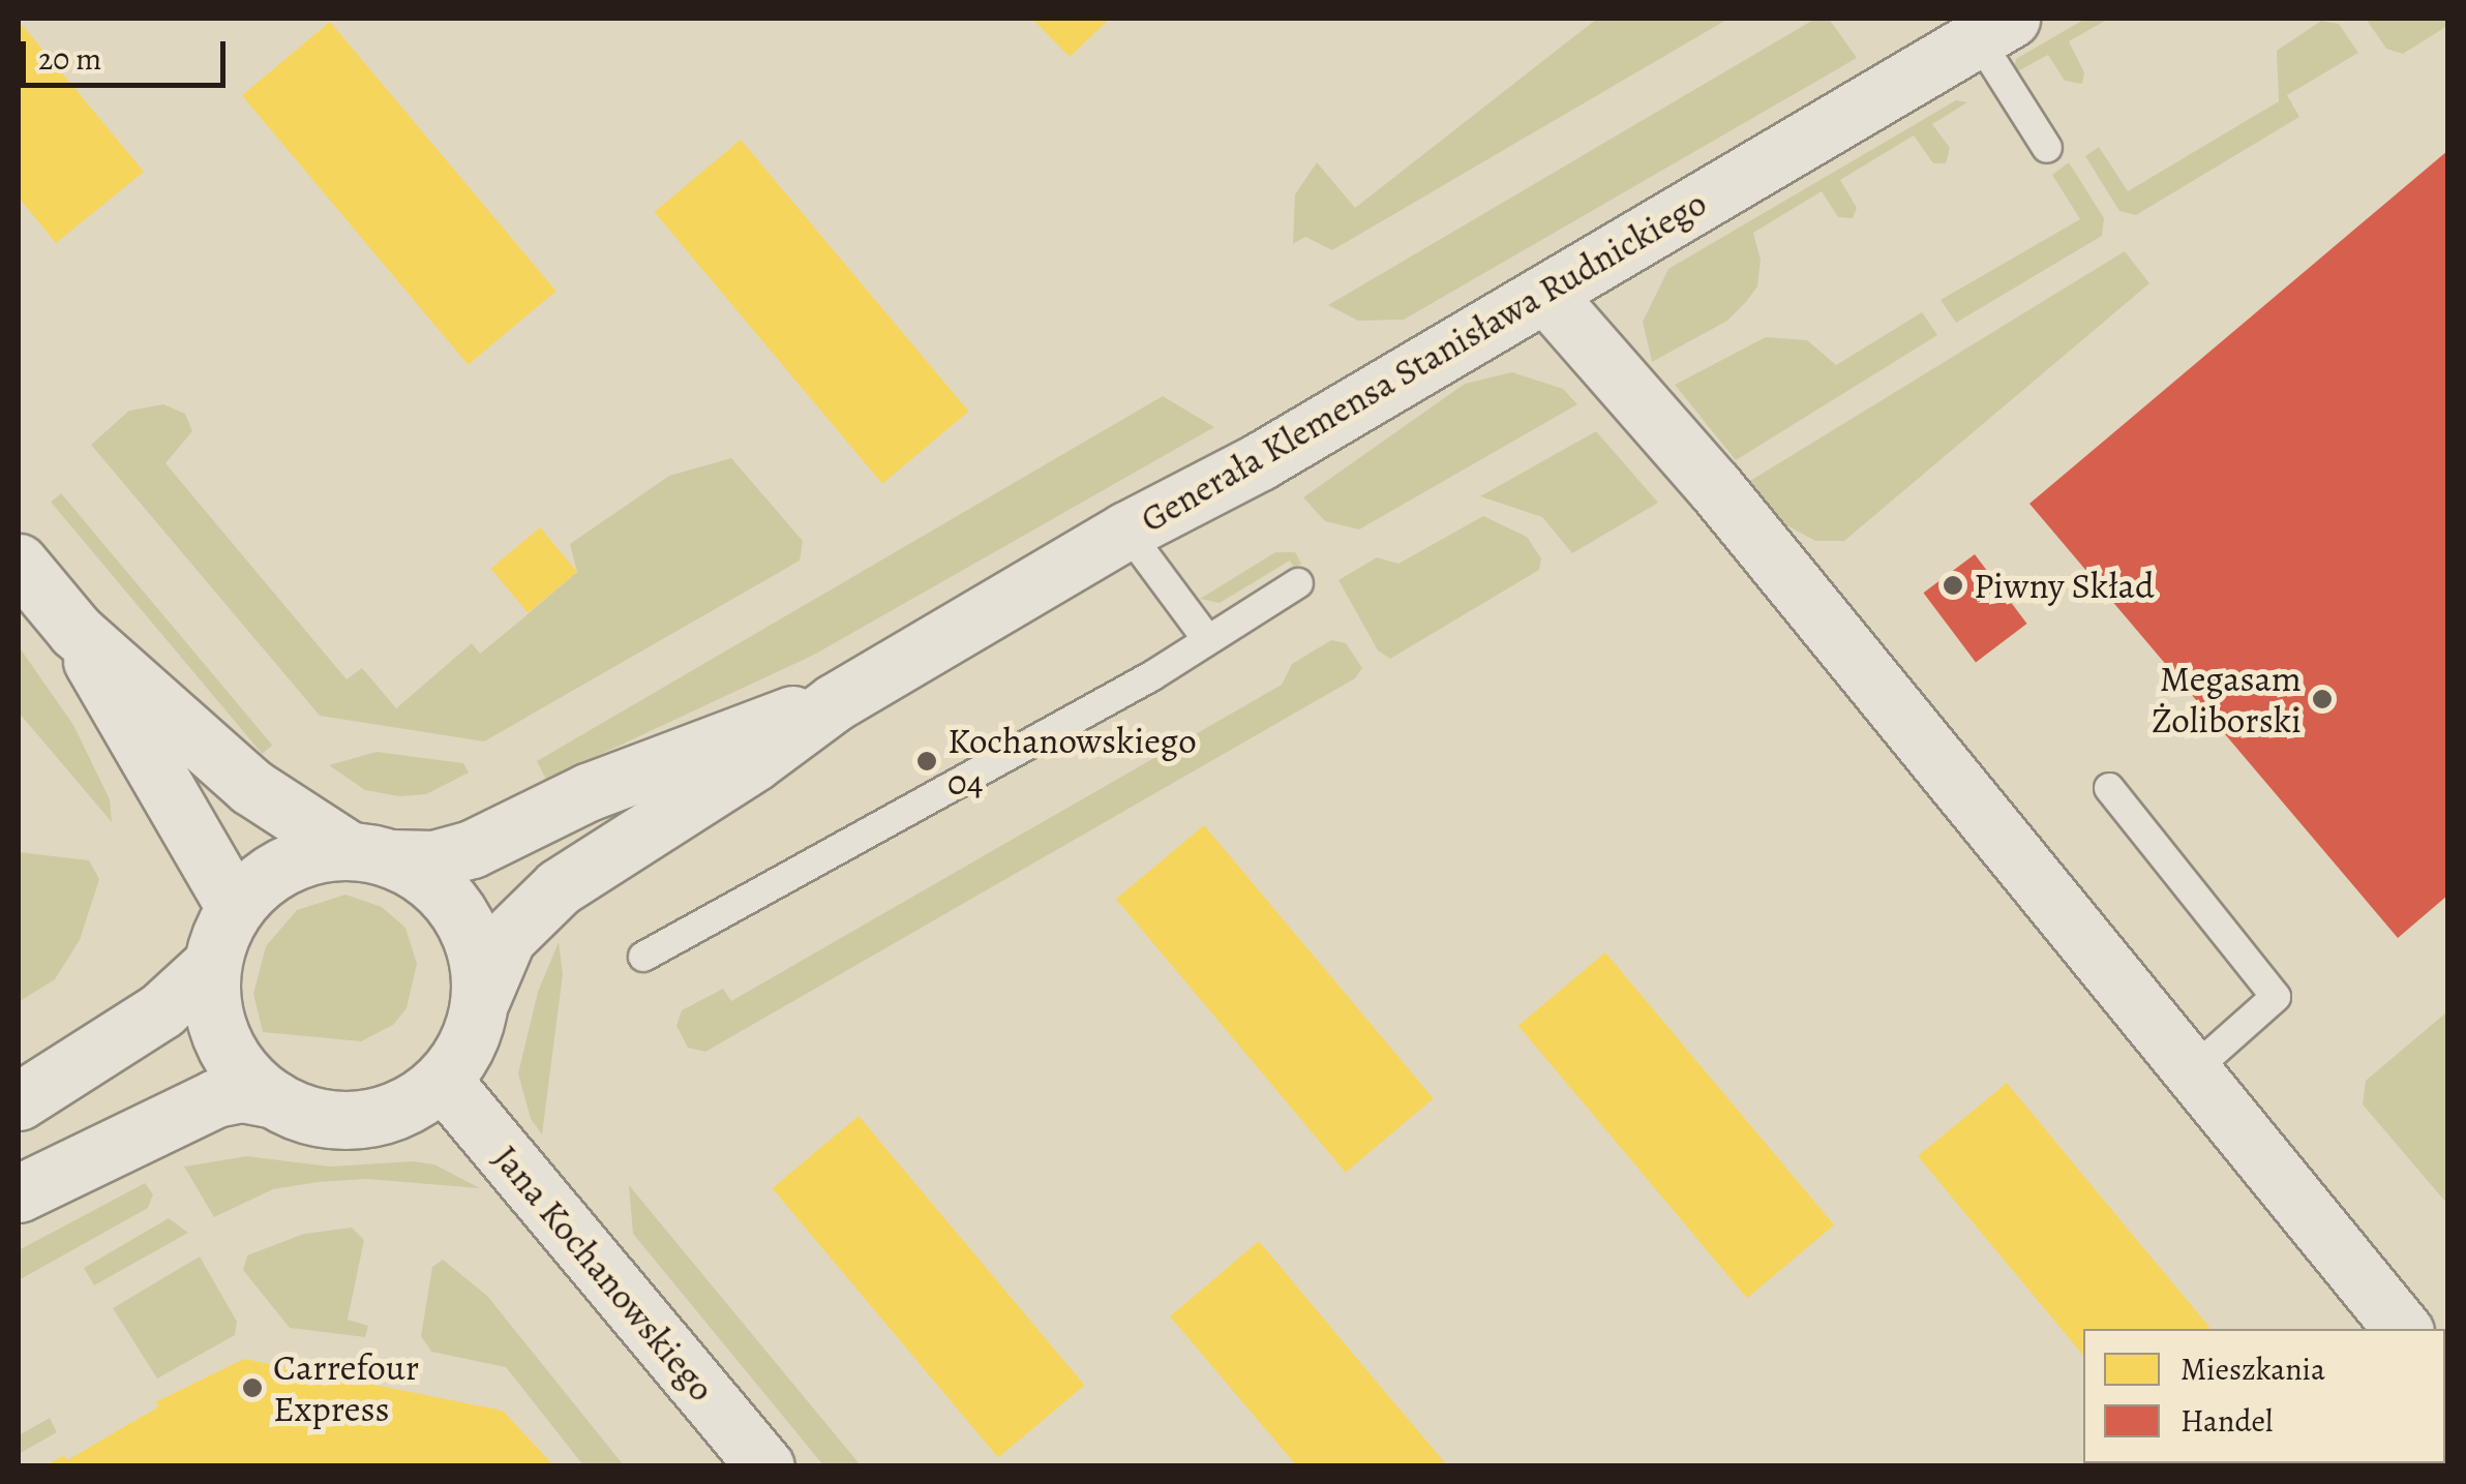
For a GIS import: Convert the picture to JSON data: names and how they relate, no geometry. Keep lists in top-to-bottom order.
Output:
{
  "streets": {
    "street": ["Generała Klemensa Stanisława Rudnickiego", "Jana Kochanowskiego"]
  },
  "crossings": [
    ["Generała Klemensa Stanisława Rudnickiego", "Jana Kochanowskiego"]
  ],
  "places": [
    "Piwny Skład",
    "Megasam Żoliborski",
    "Kochanowskiego 04",
    "Carrefour Express"
  ],
  "legend": ["Mieszkania", "Handel"],
  "scale_bar": "20 m"
}
